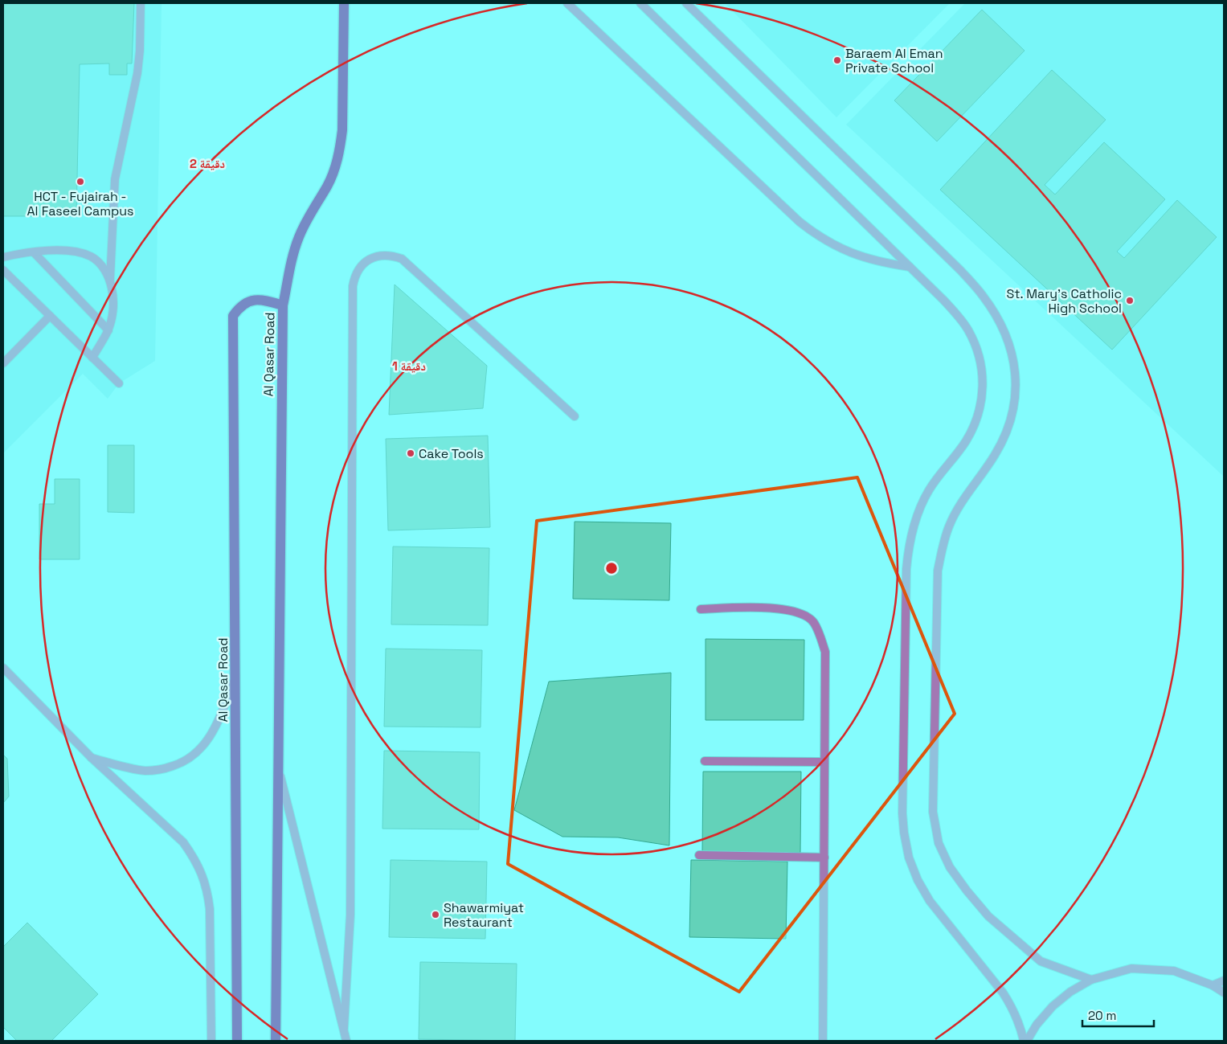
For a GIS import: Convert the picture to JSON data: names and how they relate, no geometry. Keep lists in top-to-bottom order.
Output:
{
  "streets": {
    "main road": ["Al Qasar Road"]
  },
  "places": [
    "Baraem Al Eman Private School",
    "HCT - Fujairah - Al Faseel Campus",
    "St. Mary's Catholic High School",
    "Cake Tools",
    "Shawarmiyat Restaurant"
  ],
  "scale_bar": "20 m",
  "rings": ["2 دقيقة", "1 دقيقة"]
}
